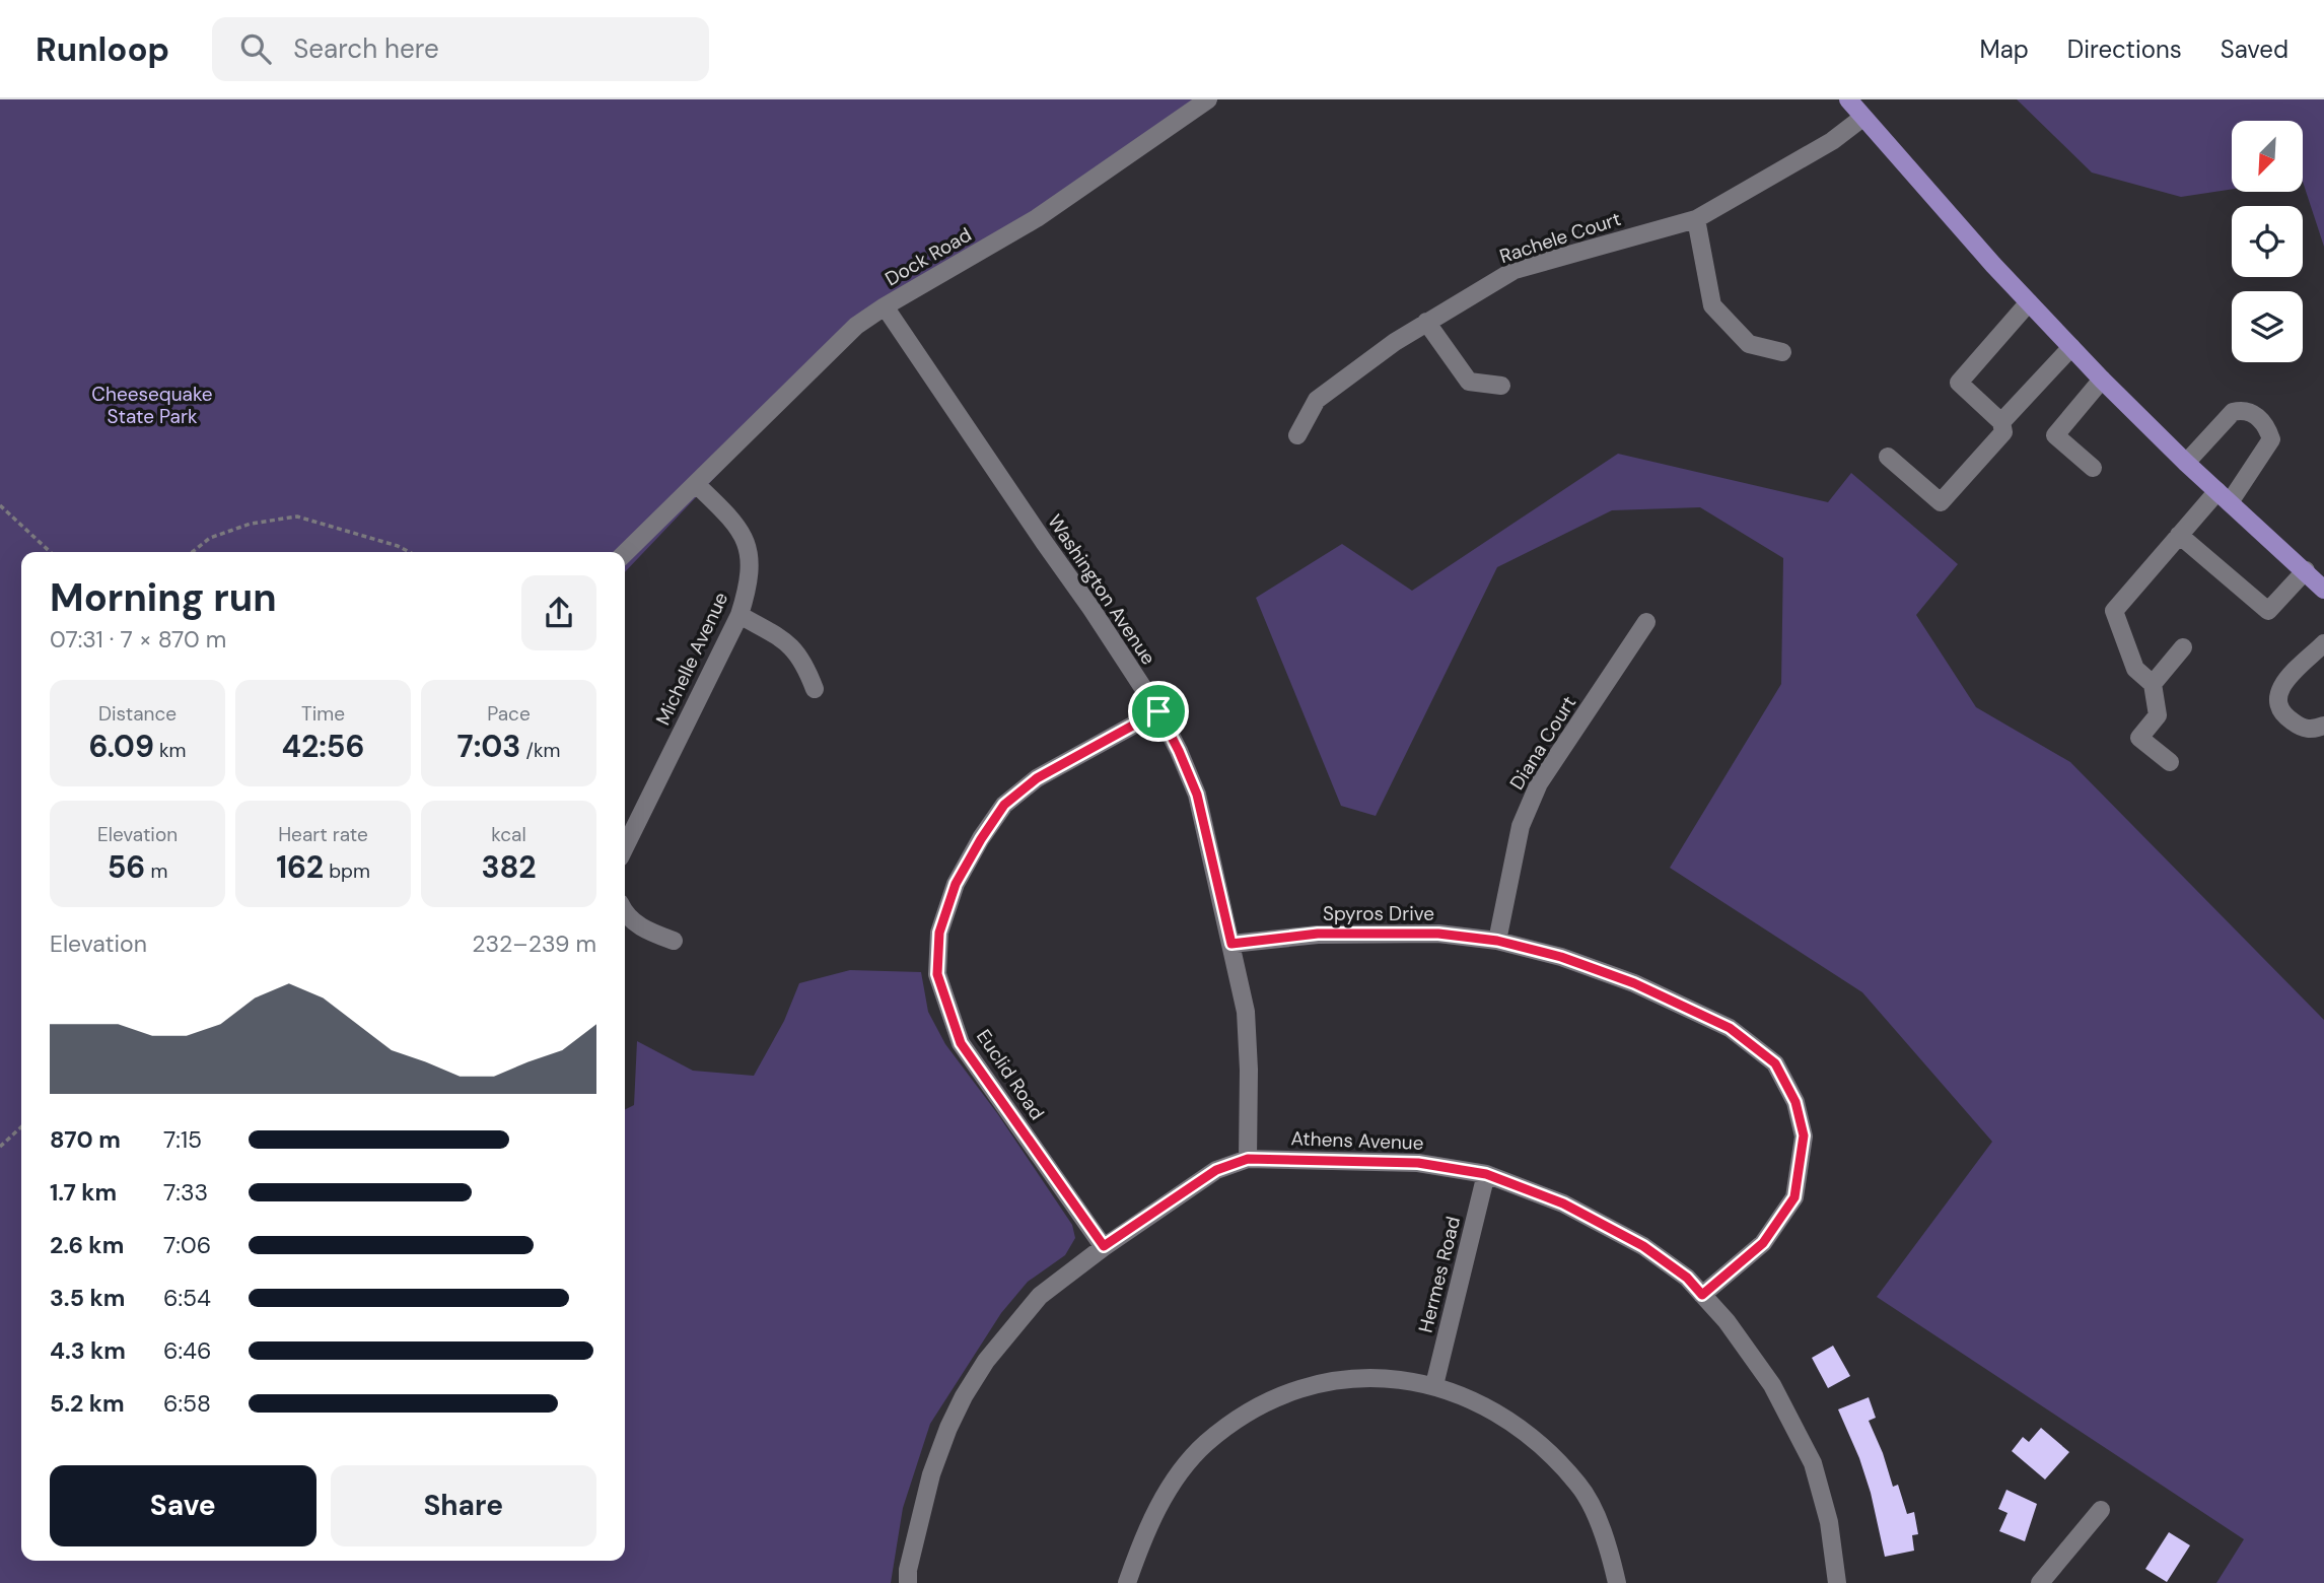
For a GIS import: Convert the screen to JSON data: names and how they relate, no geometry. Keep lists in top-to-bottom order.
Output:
{
  "streets": {
    "street": [
      "Rachele Court",
      "Dock Road",
      "Washington Avenue",
      "Michelle Avenue",
      "Diana Court",
      "Spyros Drive",
      "Euclid Road",
      "Athens Avenue",
      "Hermes Road"
    ]
  },
  "crossings": [
    ["Dock Road", "Washington Avenue"],
    ["Dock Road", "Michelle Avenue"],
    ["Washington Avenue", "Spyros Drive"],
    ["Washington Avenue", "Euclid Road"],
    ["Washington Avenue", "Athens Avenue"],
    ["Diana Court", "Spyros Drive"],
    ["Spyros Drive", "Athens Avenue"],
    ["Athens Avenue", "Hermes Road"]
  ],
  "parks": ["Cheesequake State Park"],
  "north": "bottom left",
  "page": {
    "header": "Runloop",
    "search": "Search here",
    "nav": ["Map", "Directions", "Saved"],
    "heading": ["Morning run", "07:31 · 7 × 870 m"],
    "stats": [
      ["Distance", "6.09 km"],
      ["Time", "42:56"],
      ["Pace", "7:03 /km"],
      ["Elevation", "56 m"],
      ["Heart rate", "162 bpm"],
      ["kcal", "382"]
    ],
    "chart": ["Elevation", "232–239 m"],
    "list": [
      {
        "name": "870 m",
        "note": "7:15"
      },
      {
        "name": "1.7 km",
        "note": "7:33"
      },
      {
        "name": "2.6 km",
        "note": "7:06"
      },
      {
        "name": "3.5 km",
        "note": "6:54"
      },
      {
        "name": "4.3 km",
        "note": "6:46"
      },
      {
        "name": "5.2 km",
        "note": "6:58"
      }
    ],
    "buttons": ["Save", "Share"]
  }
}
